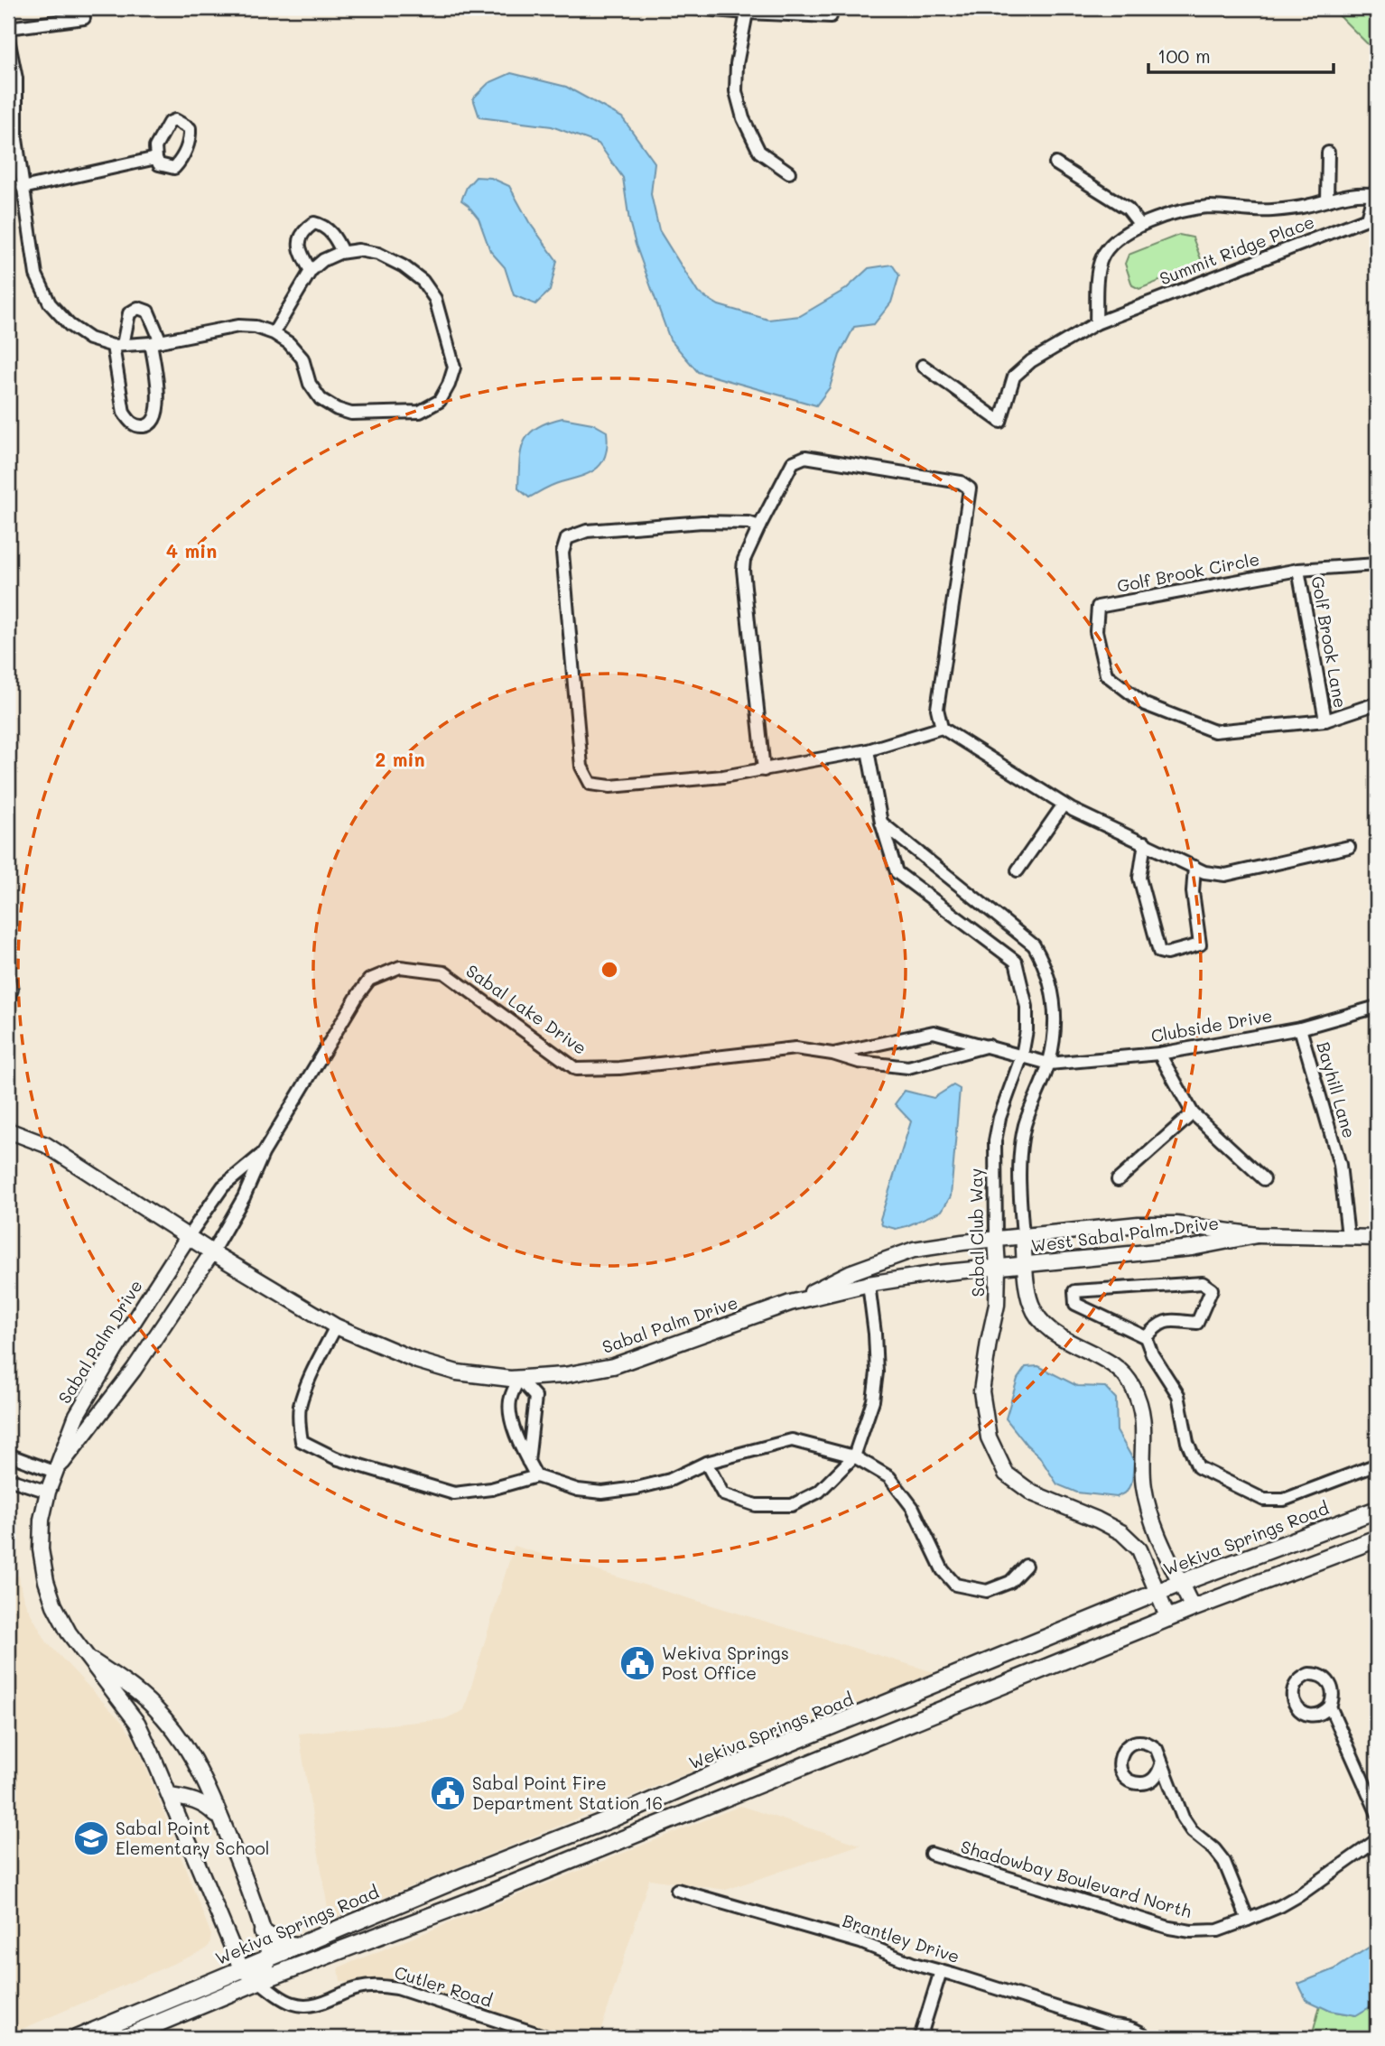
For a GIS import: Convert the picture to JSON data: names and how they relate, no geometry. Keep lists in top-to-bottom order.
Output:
{
  "streets": {
    "main road": ["Wekiva Springs Road"],
    "street": [
      "Summit Ridge Place",
      "Golf Brook Circle",
      "Golf Brook Lane",
      "Sabal Lake Drive",
      "Clubside Drive",
      "Bayhill Lane",
      "Sabal Club Way",
      "West Sabal Palm Drive",
      "Sabal Palm Drive",
      "Shadowbay Boulevard North",
      "Brantley Drive",
      "Cutler Road"
    ]
  },
  "crossings": [
    ["Golf Brook Circle", "Golf Brook Lane"],
    ["Sabal Lake Drive", "Clubside Drive"],
    ["Sabal Lake Drive", "Sabal Club Way"],
    ["Sabal Lake Drive", "Sabal Palm Drive"],
    ["Clubside Drive", "Bayhill Lane"],
    ["Bayhill Lane", "West Sabal Palm Drive"],
    ["Sabal Club Way", "West Sabal Palm Drive"],
    ["Sabal Club Way", "Sabal Palm Drive"],
    ["Sabal Club Way", "Wekiva Springs Road"],
    ["West Sabal Palm Drive", "Sabal Palm Drive"],
    ["Sabal Palm Drive", "Wekiva Springs Road"]
  ],
  "places": {
    "public building": ["Wekiva Springs Post Office", "Sabal Point Fire Department Station 16"],
    "school or university": ["Sabal Point Elementary School"]
  },
  "scale_bar": "100 m",
  "rings": ["4 min", "2 min"]
}
